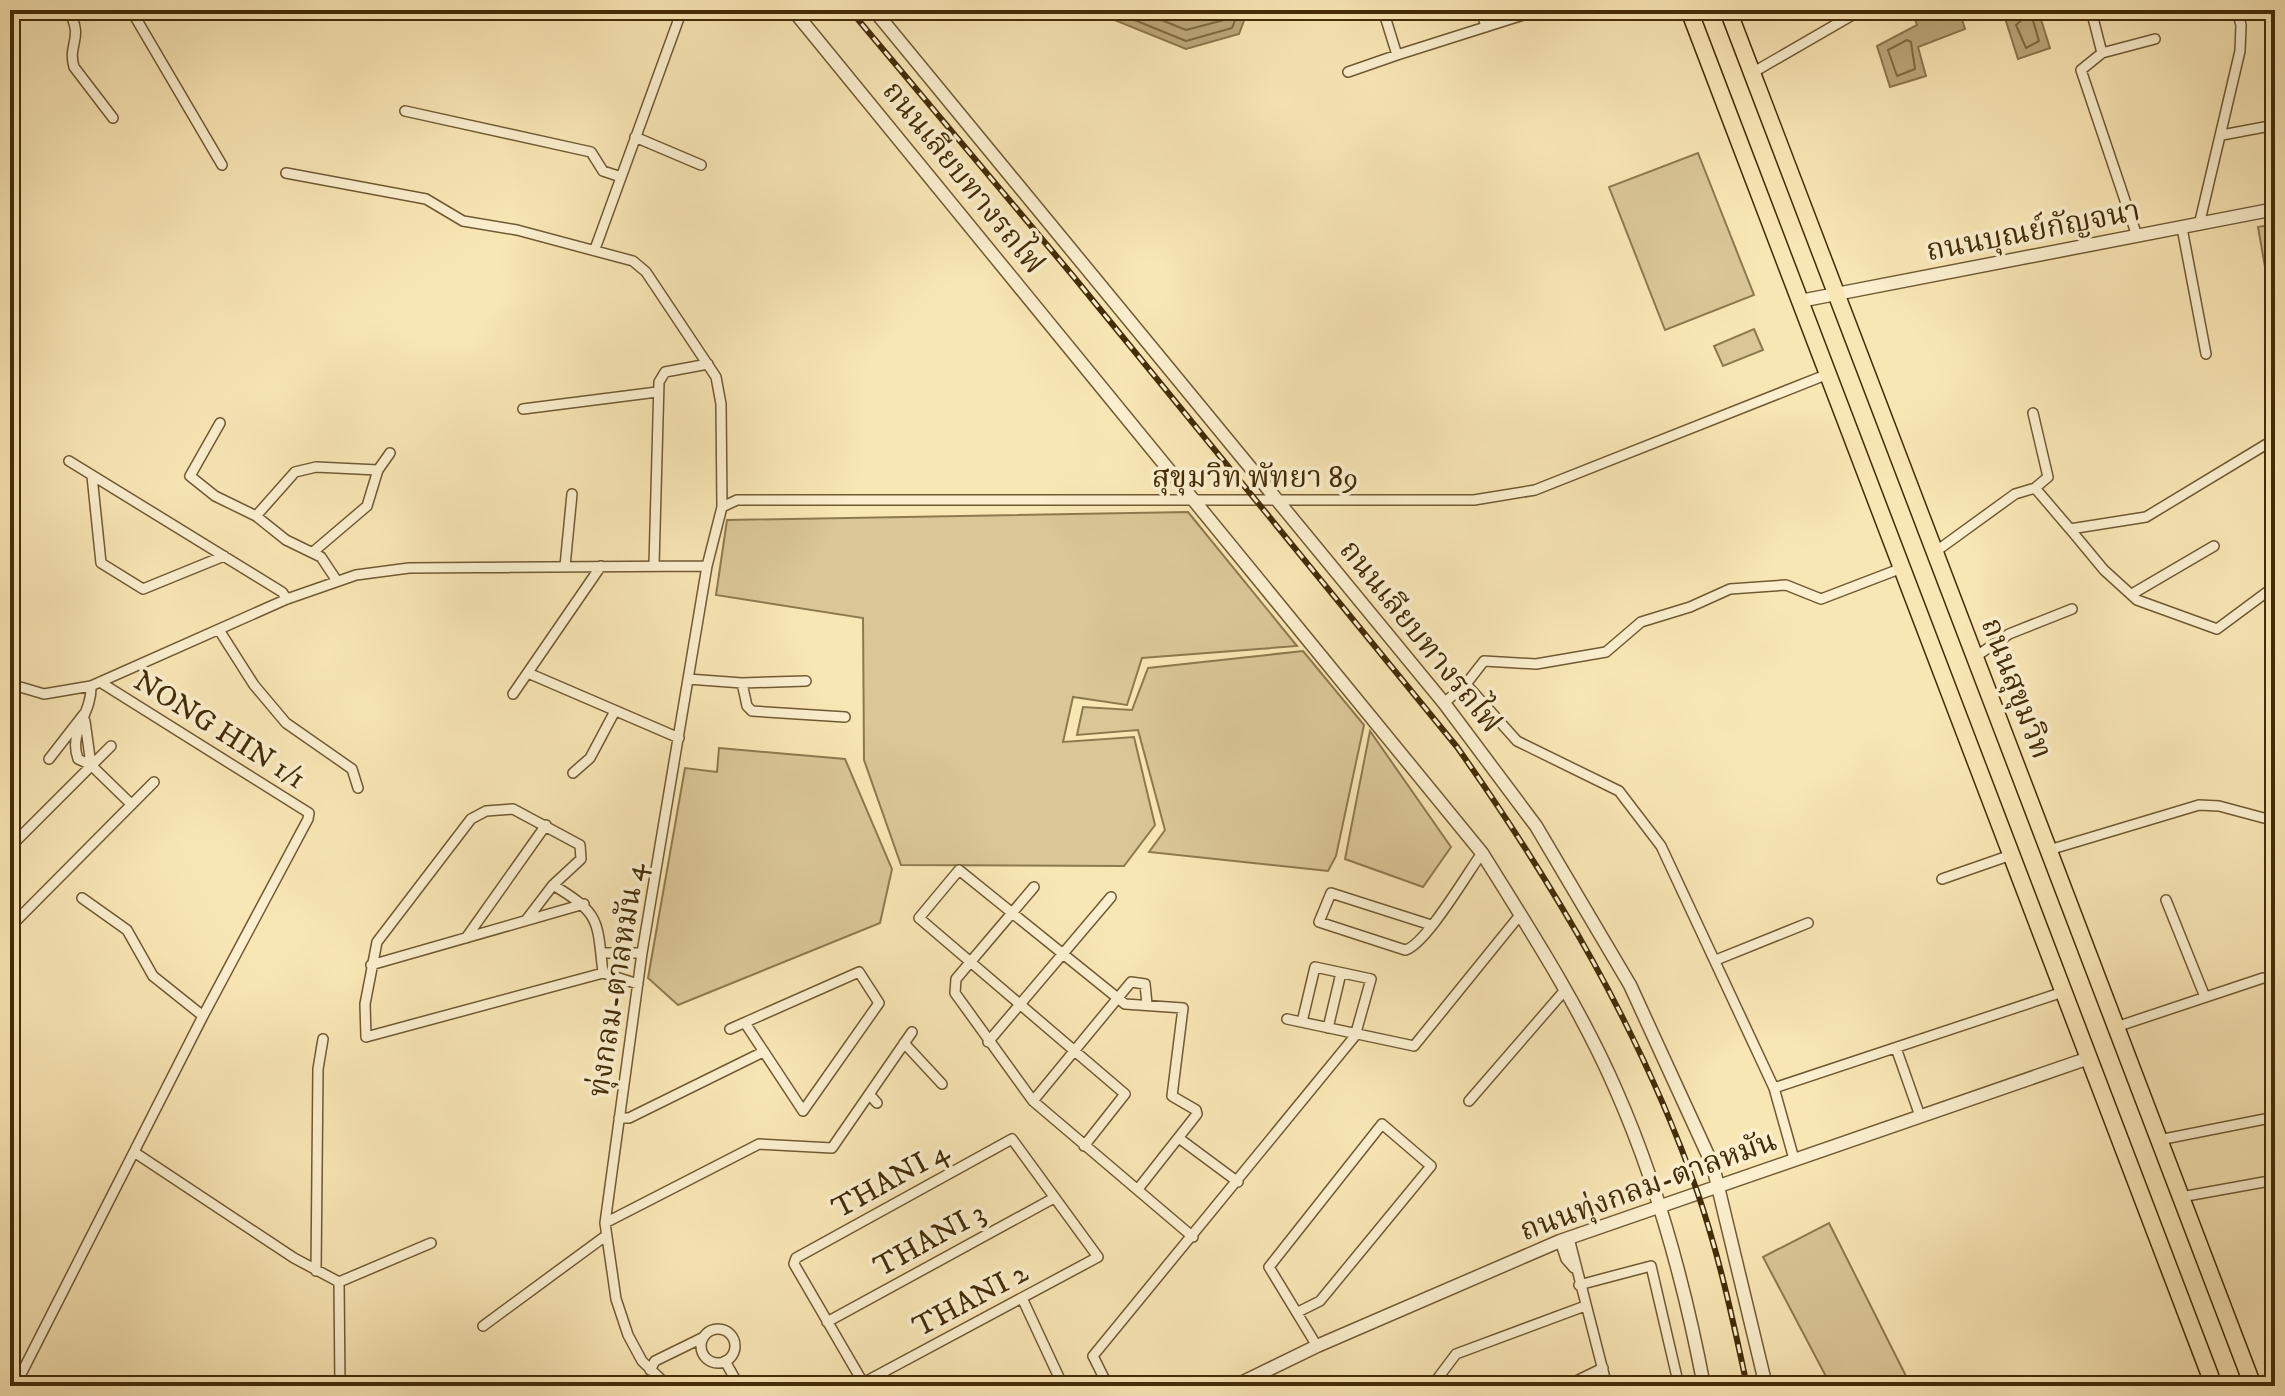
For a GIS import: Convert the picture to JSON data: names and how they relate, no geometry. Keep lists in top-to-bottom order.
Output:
{
  "streets": {
    "highway": ["ถนนสุขุมวิท"],
    "street": [
      "ถนนเลียบทางรถไฟ",
      "ถนนบุณย์กัญจนา",
      "สุขุมวิท พัทยา 89",
      "NONG HIN 1/1",
      "ทุ่งกลม-ตาลหมัน 4",
      "THANI 4",
      "ถนนทุ่งกลม-ตาลหมัน",
      "THANI 3",
      "THANI 2"
    ]
  },
  "crossings": [
    ["ถนนเลียบทางรถไฟ", "สุขุมวิท พัทยา 89"],
    ["ถนนเลียบทางรถไฟ", "ถนนทุ่งกลม-ตาลหมัน"],
    ["ถนนบุณย์กัญจนา", "ถนนสุขุมวิท"],
    ["THANI 4", "THANI 3"],
    ["THANI 4", "THANI 2"],
    ["THANI 3", "THANI 2"]
  ]
}
